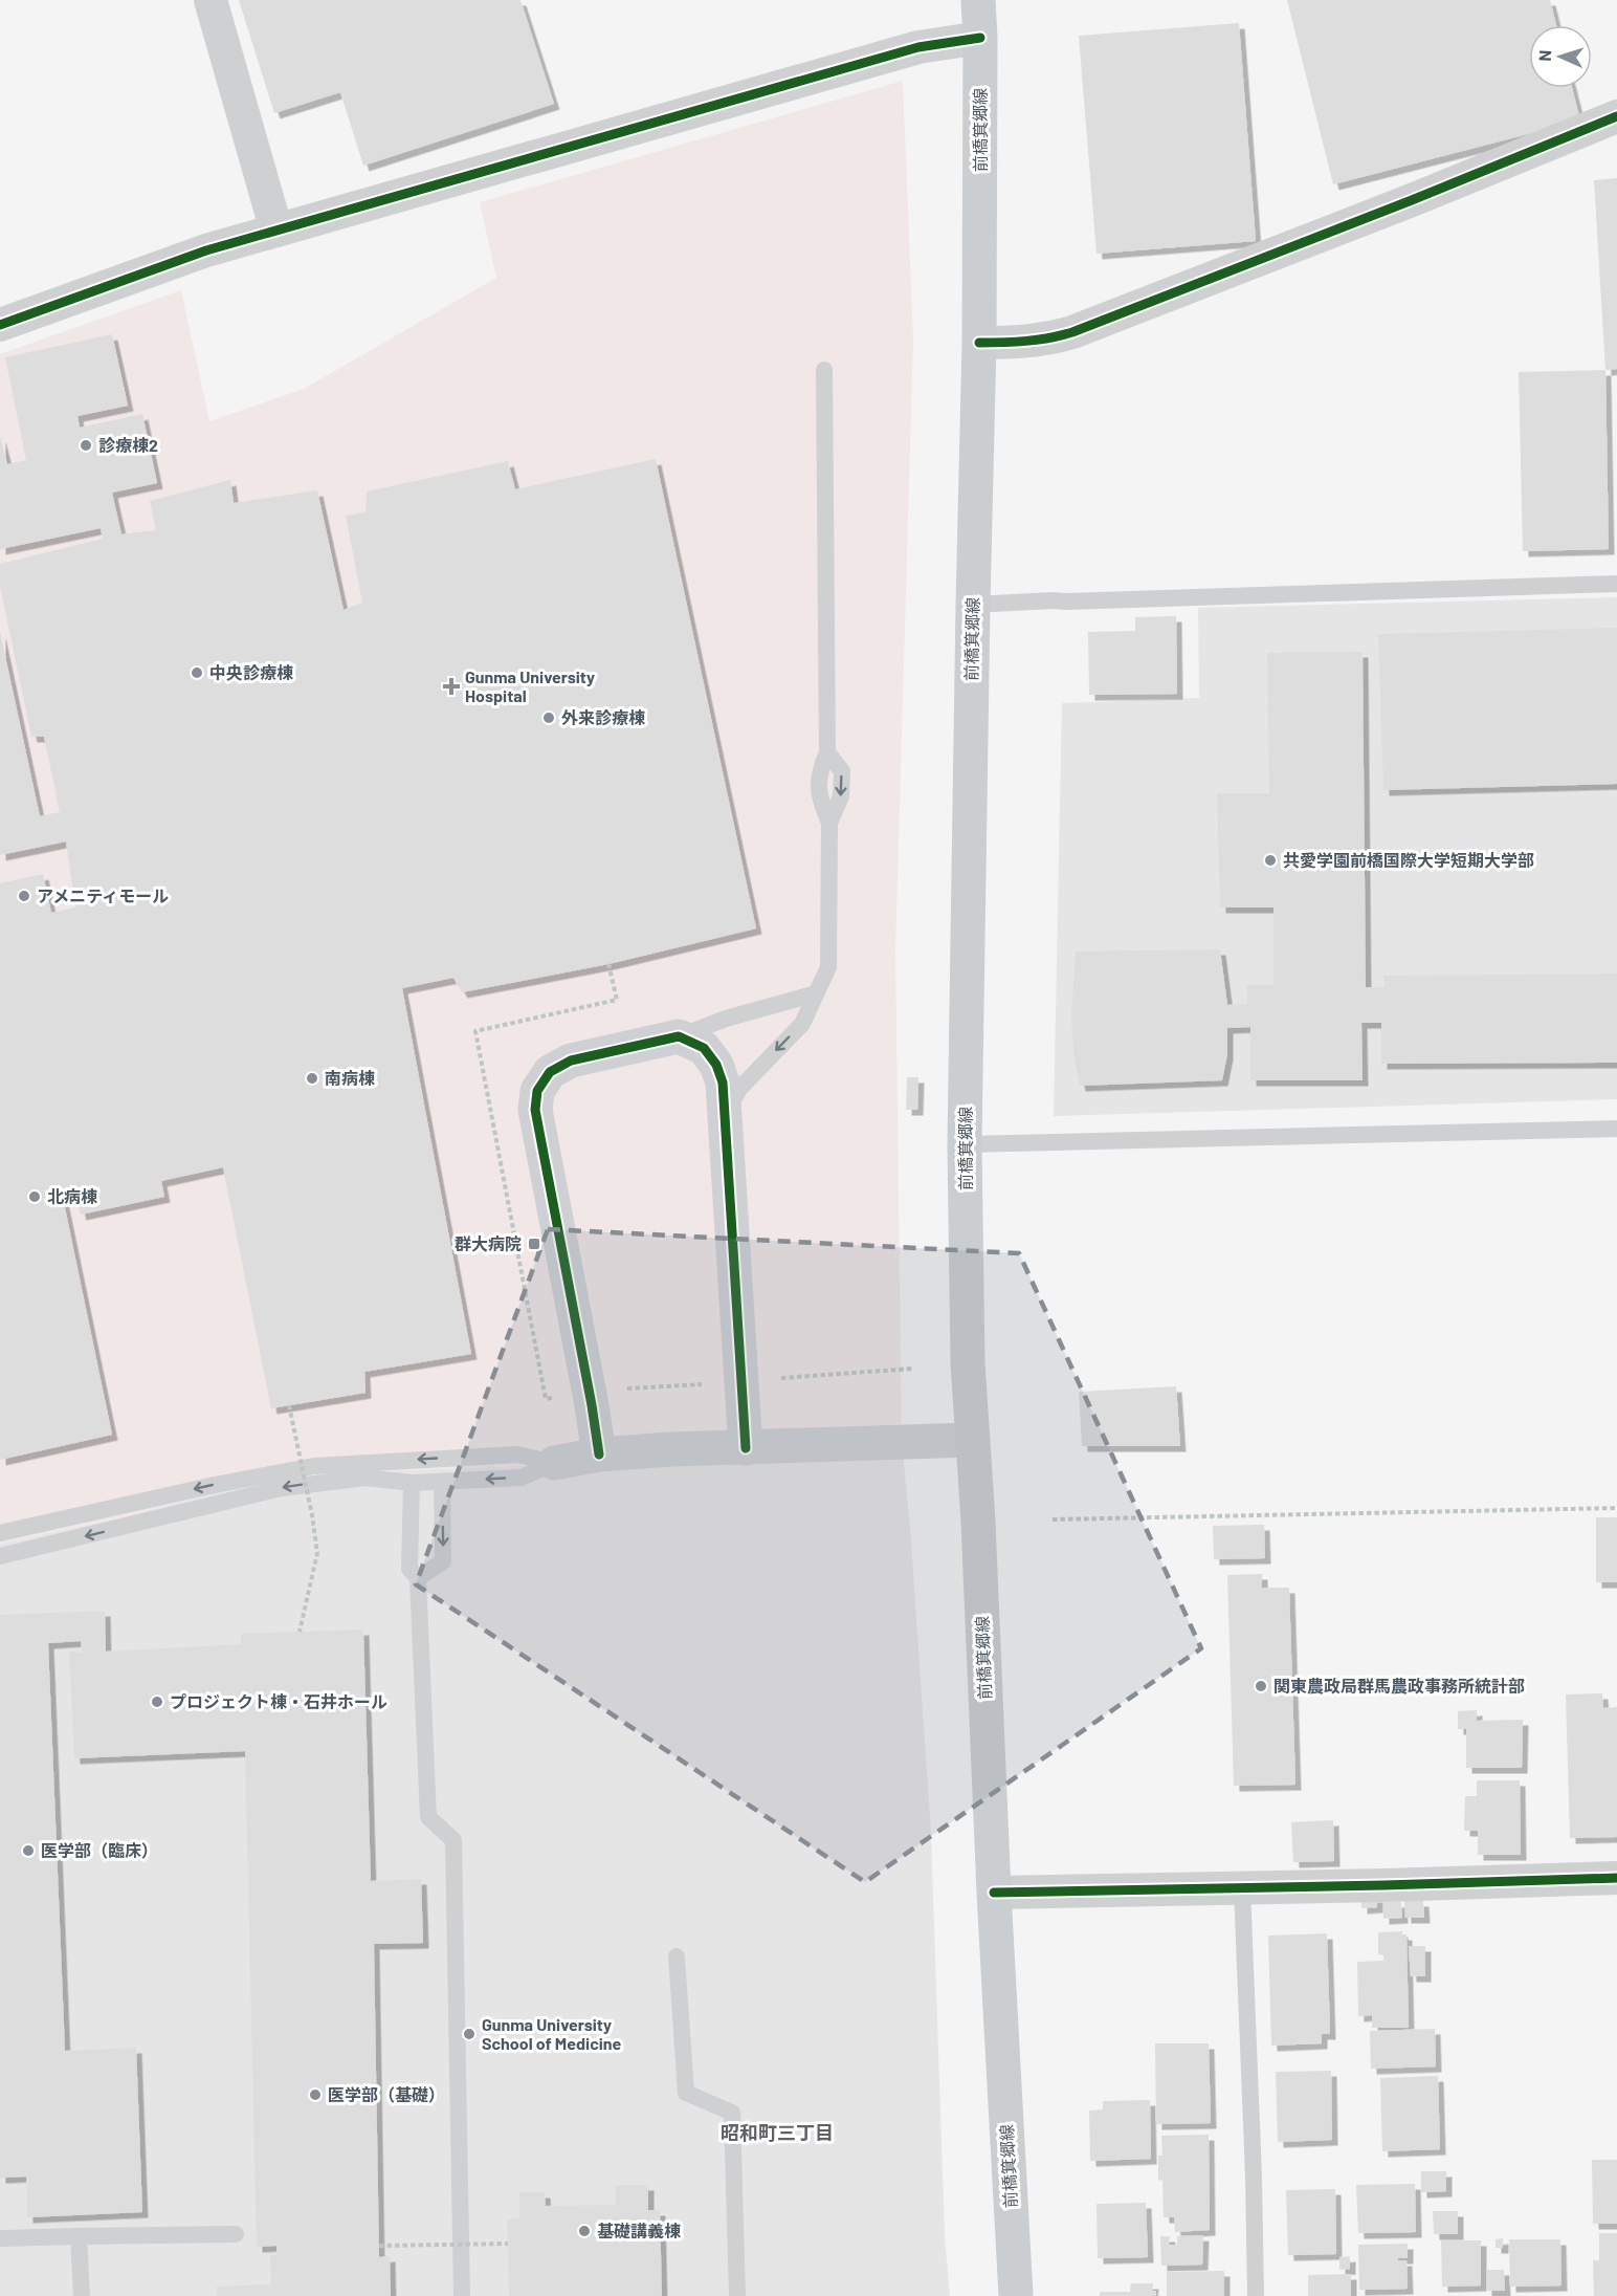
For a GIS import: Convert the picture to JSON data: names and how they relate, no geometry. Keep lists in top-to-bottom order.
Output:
{
  "streets": {
    "main road": ["前橋箕郷線"]
  },
  "districts": ["昭和町三丁目"],
  "places": {
    "other": [
      "診療棟2",
      "中央診療棟",
      "外来診療棟",
      "共愛学園前橋国際大学短期大学部",
      "アメニティモール",
      "南病棟",
      "北病棟",
      "関東農政局群馬農政事務所統計部",
      "プロジェクト棟・石井ホール",
      "医学部（臨床）",
      "Gunma University School of Medicine",
      "医学部（基礎）",
      "基礎講義棟"
    ],
    "health": ["Gunma University Hospital"],
    "transit": ["群大病院"]
  },
  "north": "left"
}
